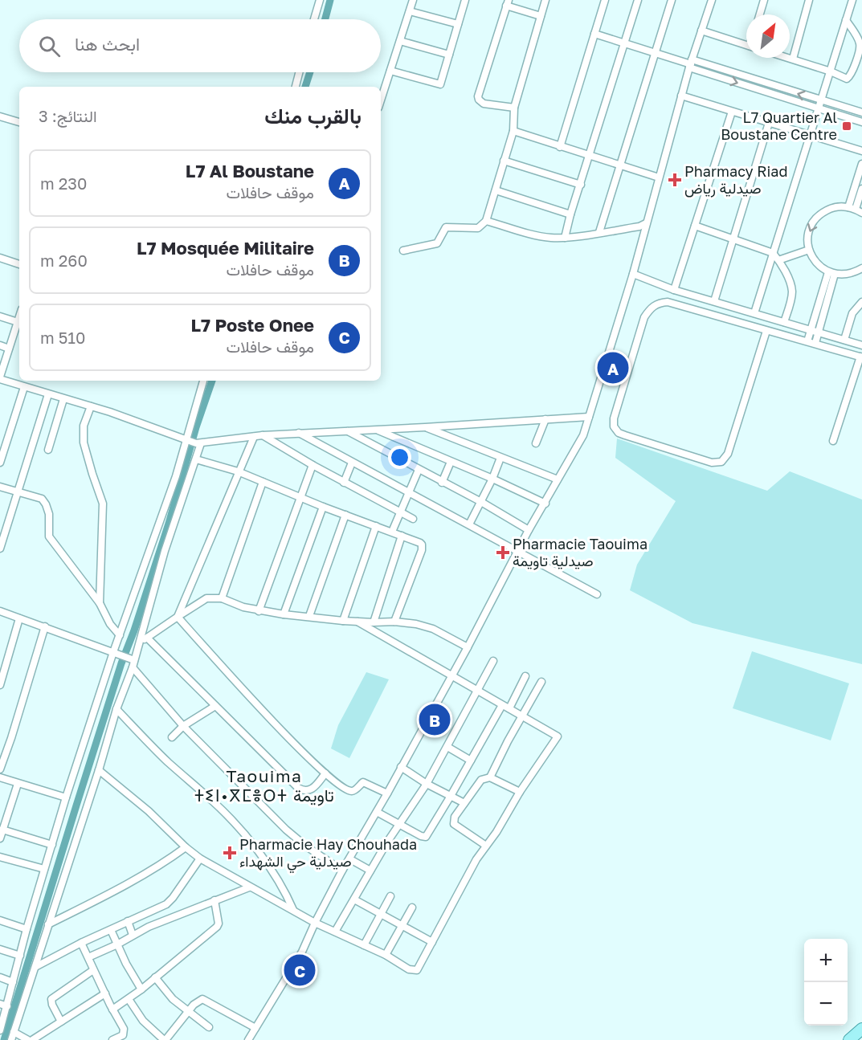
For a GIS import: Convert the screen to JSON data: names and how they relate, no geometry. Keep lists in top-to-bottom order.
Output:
{
  "districts": ["Taouima ⵜⵉⵏ•ⴳⵎⴻⵔⵜ تاويمة"],
  "places": {
    "transit": ["L7 Quartier Al Boustane Centre"],
    "health": ["Pharmacy Riad صيدلية رياض", "Pharmacie Taouima صيدلية تاويمة", "Pharmacie Hay Chouhada صيدلية حي الشهداء"]
  },
  "north": "top right",
  "page": {
    "search": "ابحث هنا",
    "heading": ["بالقرب منك", "النتائج: 3"],
    "list": [
      {
        "mark": "A",
        "name": "L7 Al Boustane",
        "note": "موقف حافلات",
        "value": "230 m"
      },
      {
        "mark": "B",
        "name": "L7 Mosquée Militaire",
        "note": "موقف حافلات",
        "value": "260 m"
      },
      {
        "mark": "C",
        "name": "L7 Poste Onee",
        "note": "موقف حافلات",
        "value": "510 m"
      }
    ],
    "pins": ["A", "B", "C"],
    "map_buttons": ["+", "−"]
  }
}
